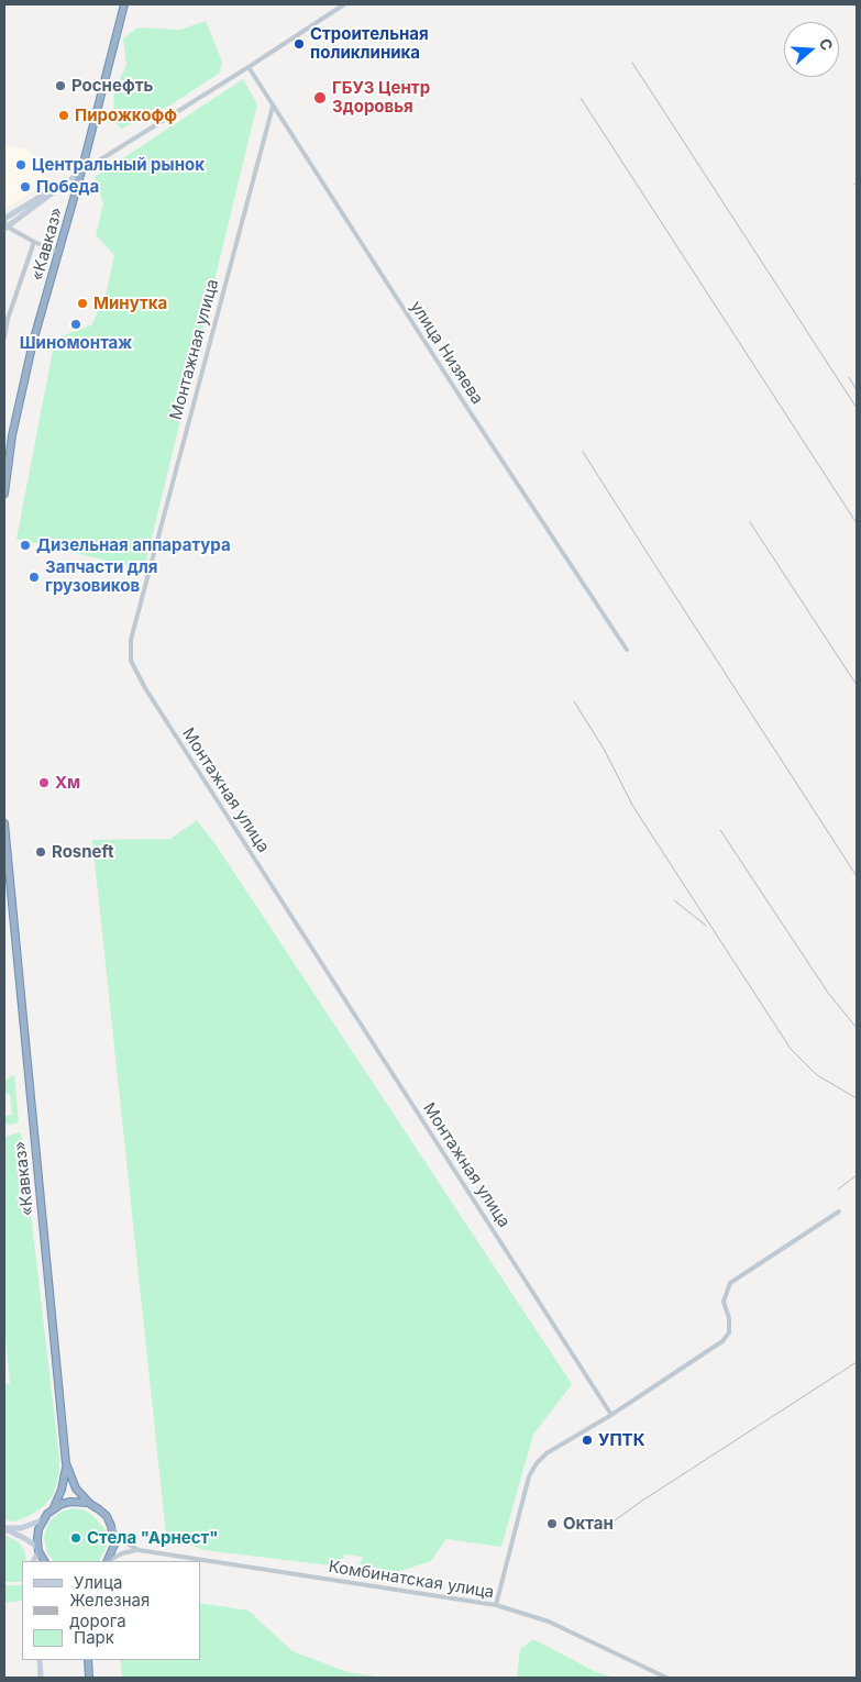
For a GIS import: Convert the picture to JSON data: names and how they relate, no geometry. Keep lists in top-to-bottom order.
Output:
{
  "streets": {
    "highway": ["«Кавказ»"],
    "street": ["Монтажная улица", "улица Низяева", "Комбинатская улица"]
  },
  "crossings": [
    ["«Кавказ»", "Комбинатская улица"],
    ["Монтажная улица", "улица Низяева"]
  ],
  "places": [
    "Строительная поликлиника",
    "Роснефть",
    "ГБУЗ Центр Здоровья",
    "Пирожкофф",
    "Центральный рынок",
    "Победа",
    "Минутка",
    "Шиномонтаж",
    "Дизельная аппаратура",
    "Запчасти для грузовиков",
    "Хм",
    "Rosneft",
    "УПТК",
    "Октан",
    "Стела \"Арнест\""
  ],
  "legend": ["Улица", "Железная дорога", "Парк"],
  "north": "right"
}
